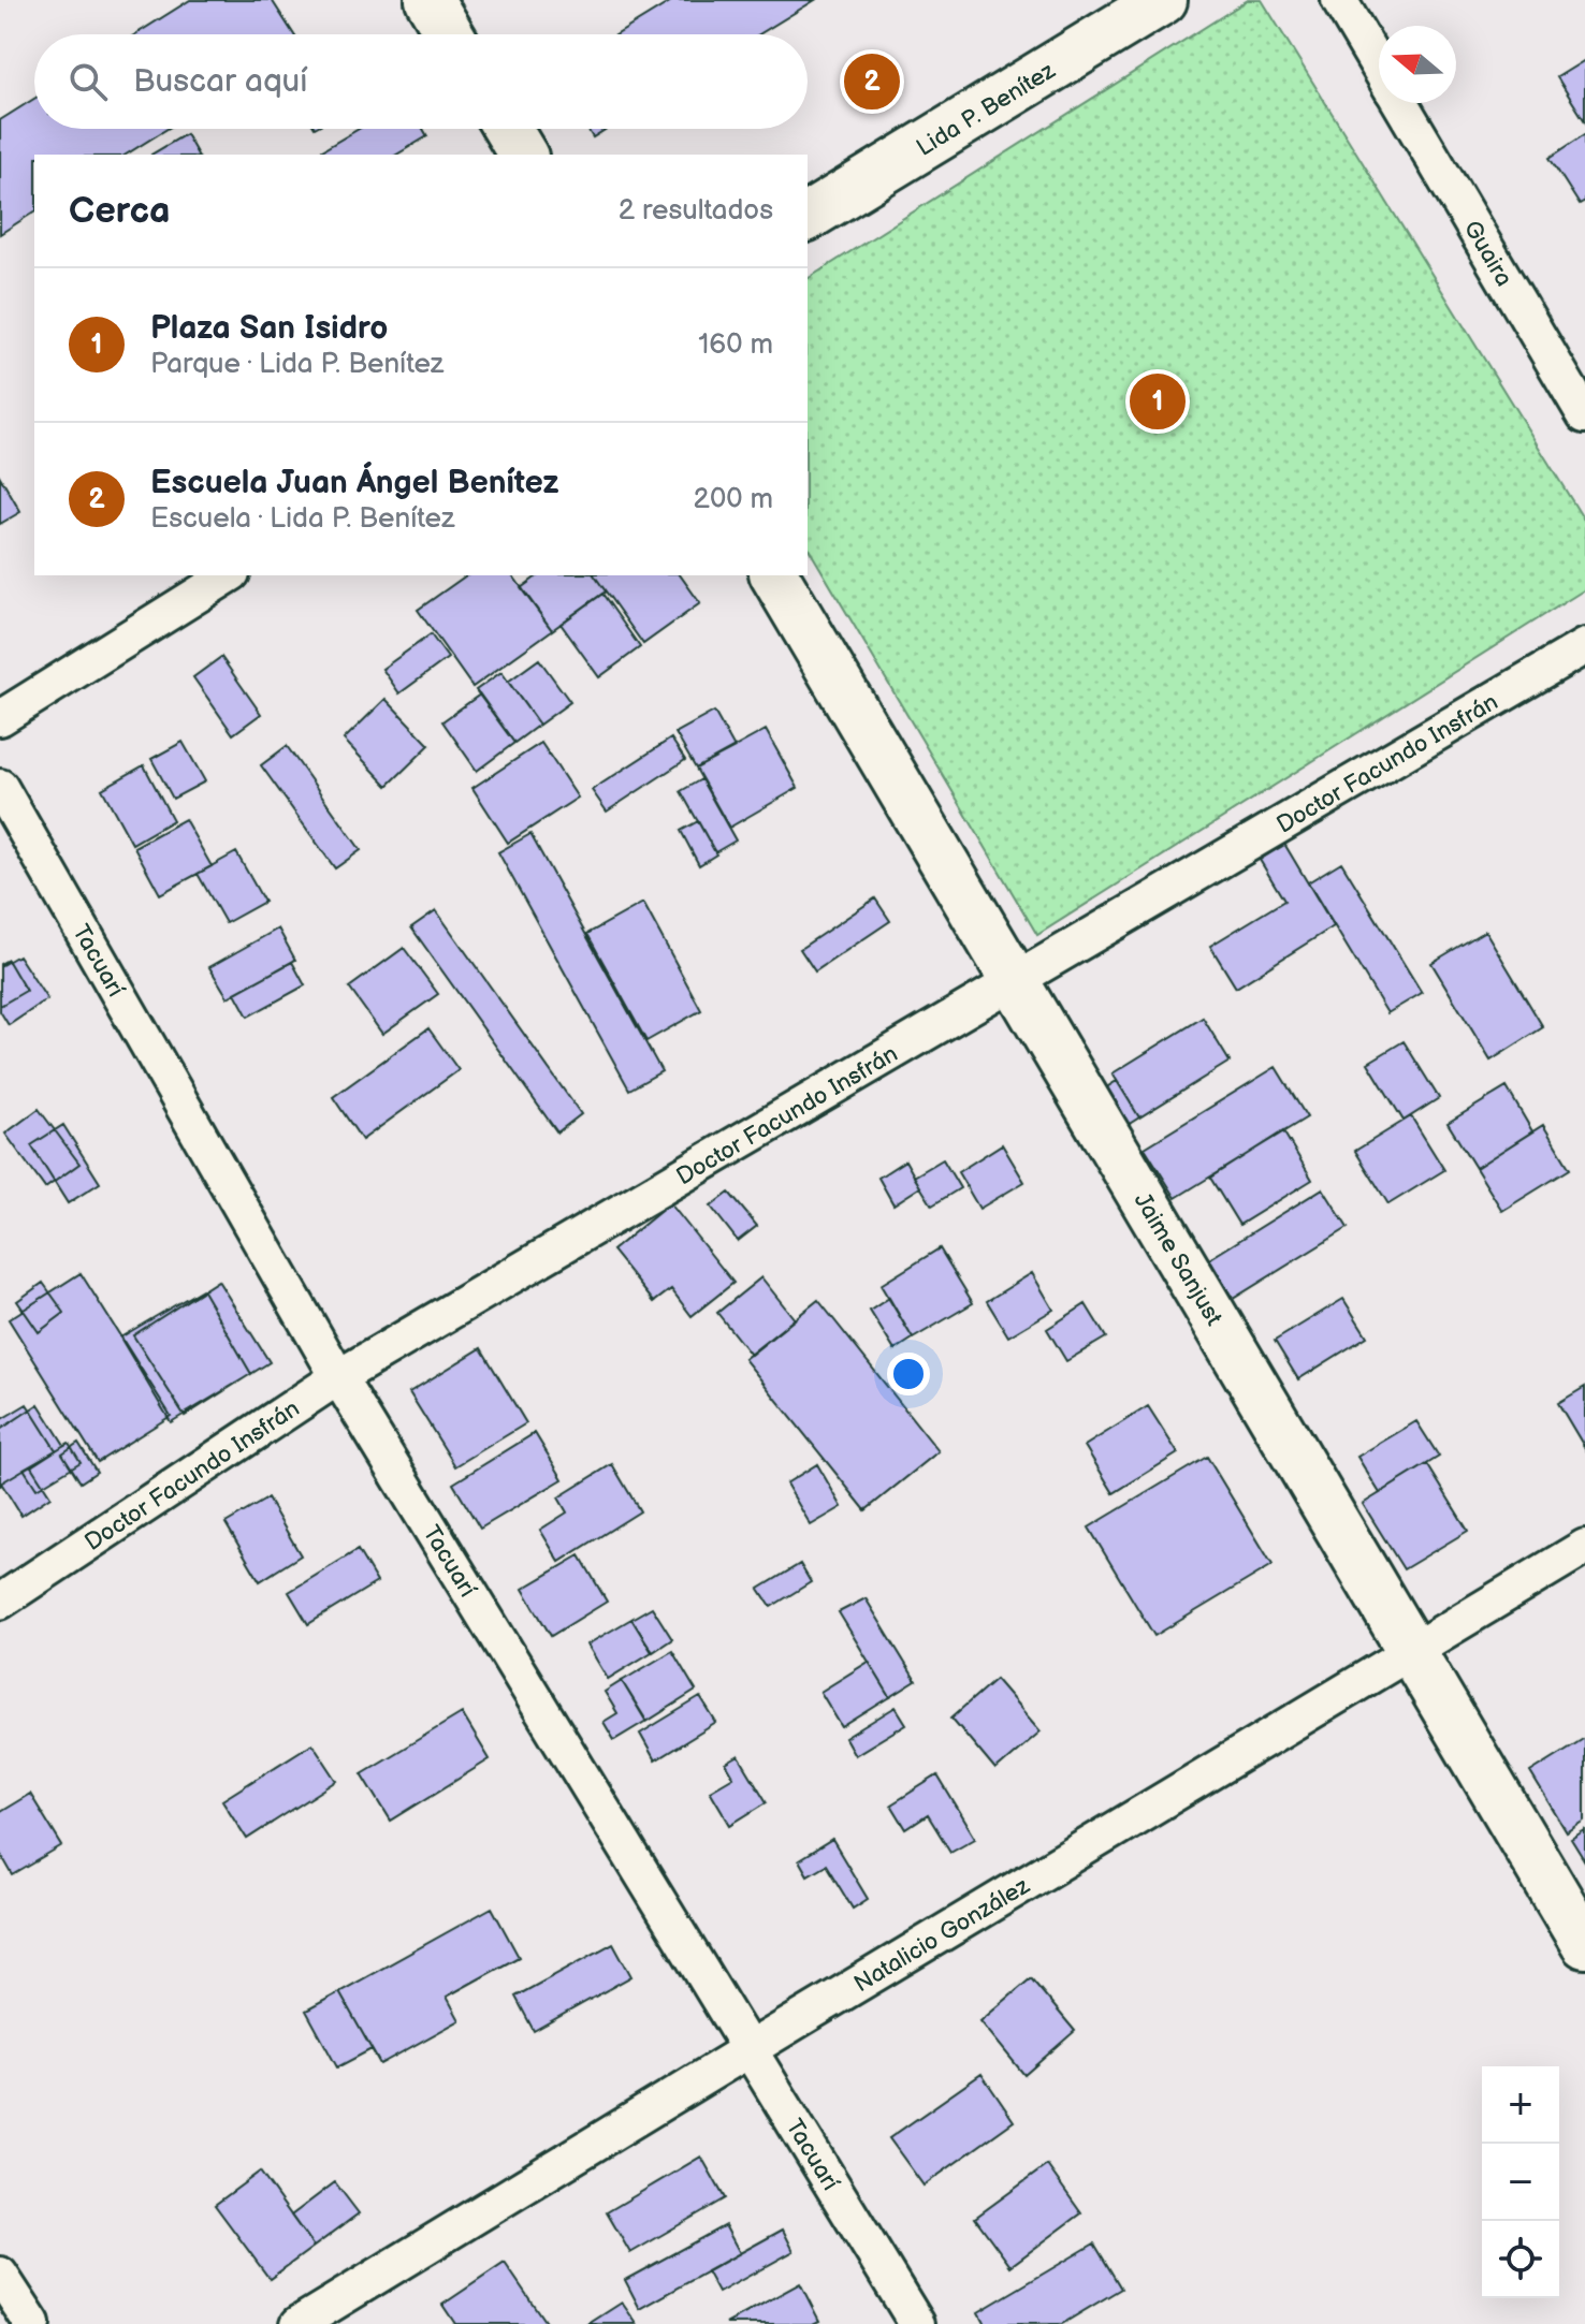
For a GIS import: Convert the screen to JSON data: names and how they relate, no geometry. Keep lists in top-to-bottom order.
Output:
{
  "streets": {
    "main road": ["Lida P. Benítez", "Jaime Sanjust"],
    "street": [
      "Guaira",
      "Doctor Facundo Insfrán",
      "Tacuarí",
      "Natalicio González"
    ]
  },
  "crossings": [
    ["Doctor Facundo Insfrán", "Tacuarí"],
    ["Doctor Facundo Insfrán", "Jaime Sanjust"],
    ["Tacuarí", "Natalicio González"],
    ["Jaime Sanjust", "Natalicio González"]
  ],
  "north": "left",
  "page": {
    "search": "Buscar aquí",
    "pins": ["2", "1"],
    "heading": ["Cerca", "2 resultados"],
    "list": [
      {
        "mark": "1",
        "name": "Plaza San Isidro",
        "note": "Parque · Lida P. Benítez",
        "value": "160 m"
      },
      {
        "mark": "2",
        "name": "Escuela Juan Ángel Benítez",
        "note": "Escuela · Lida P. Benítez",
        "value": "200 m"
      }
    ],
    "map_buttons": ["+", "−"]
  }
}
